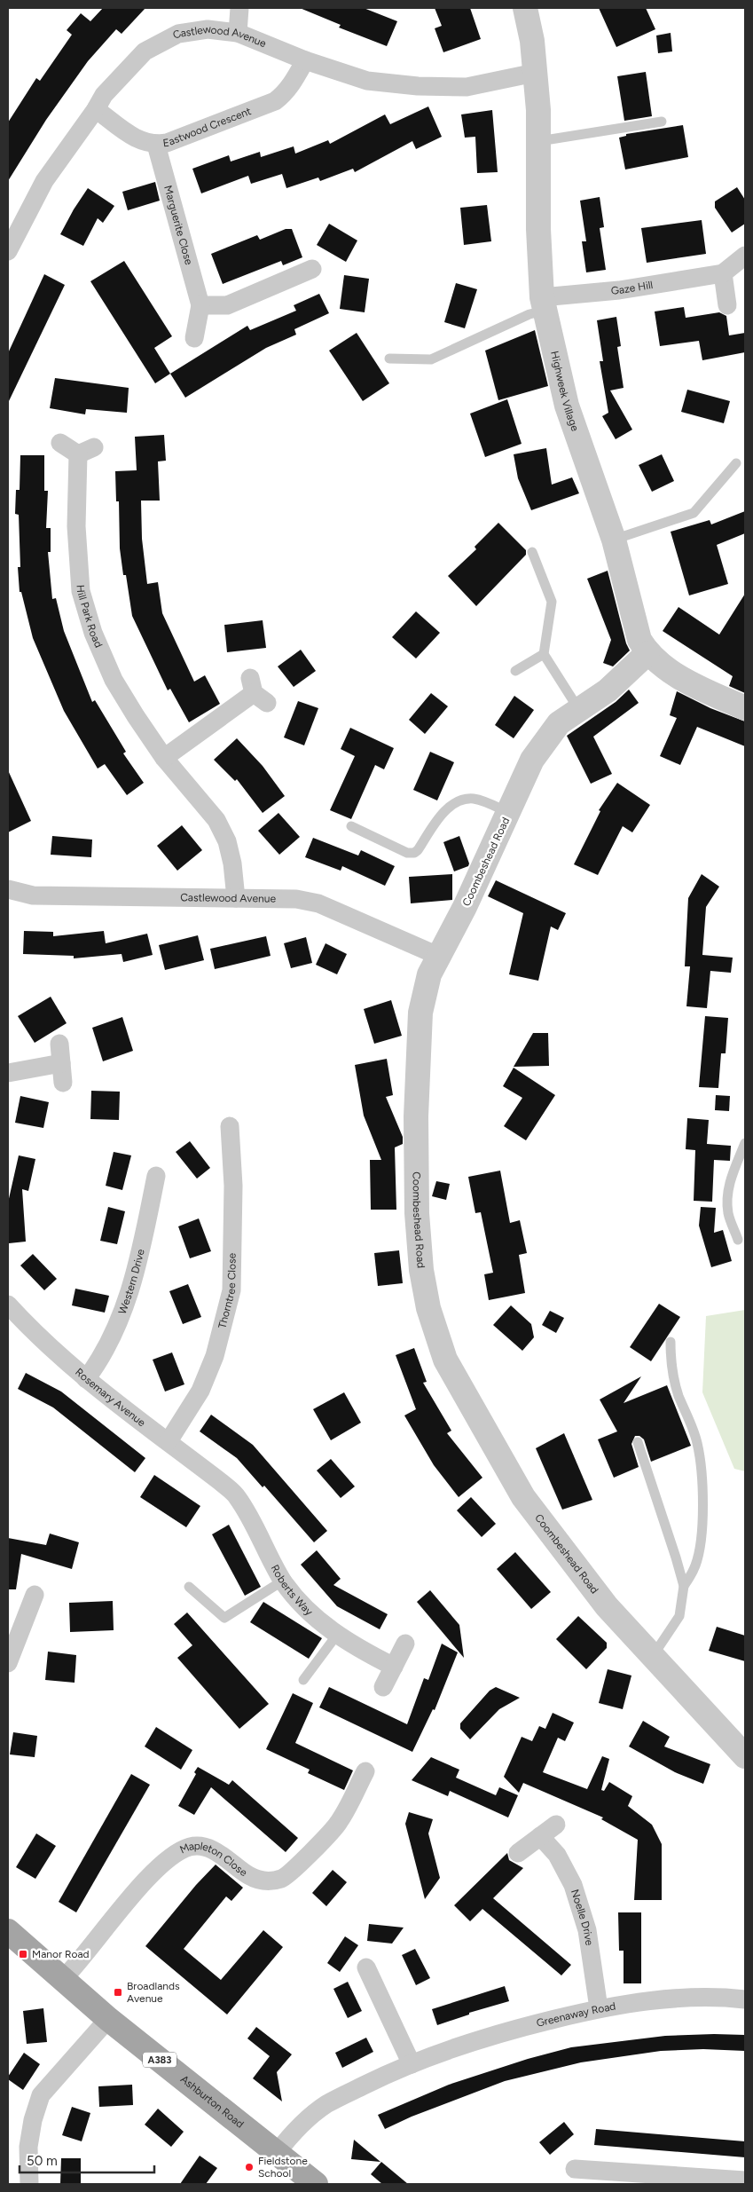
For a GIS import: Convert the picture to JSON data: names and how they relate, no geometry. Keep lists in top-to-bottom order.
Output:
{
  "streets": {
    "main road": ["A383", "Ashburton Road"],
    "street": [
      "Castlewood Avenue",
      "Eastwood Crescent",
      "Marguerite Close",
      "Gaze Hill",
      "Highweek Village",
      "Hill Park Road",
      "Coombeshead Road",
      "Western Drive",
      "Thorntree Close",
      "Rosemary Avenue",
      "Roberts Way",
      "Mapleton Close",
      "Noelle Drive",
      "Greenaway Road"
    ]
  },
  "crossings": [
    ["Castlewood Avenue", "Eastwood Crescent"],
    ["Castlewood Avenue", "Highweek Village"],
    ["Castlewood Avenue", "Hill Park Road"],
    ["Castlewood Avenue", "Coombeshead Road"],
    ["Eastwood Crescent", "Marguerite Close"],
    ["Gaze Hill", "Highweek Village"],
    ["Highweek Village", "Coombeshead Road"],
    ["Western Drive", "Rosemary Avenue"],
    ["Thorntree Close", "Rosemary Avenue"],
    ["Rosemary Avenue", "Roberts Way"],
    ["Mapleton Close", "Ashburton Road"],
    ["Noelle Drive", "Greenaway Road"],
    ["Greenaway Road", "Ashburton Road"]
  ],
  "places": {
    "transit": ["Manor Road", "Broadlands Avenue"],
    "other": ["Fieldstone School"]
  },
  "scale_bar": "50 m"
}
